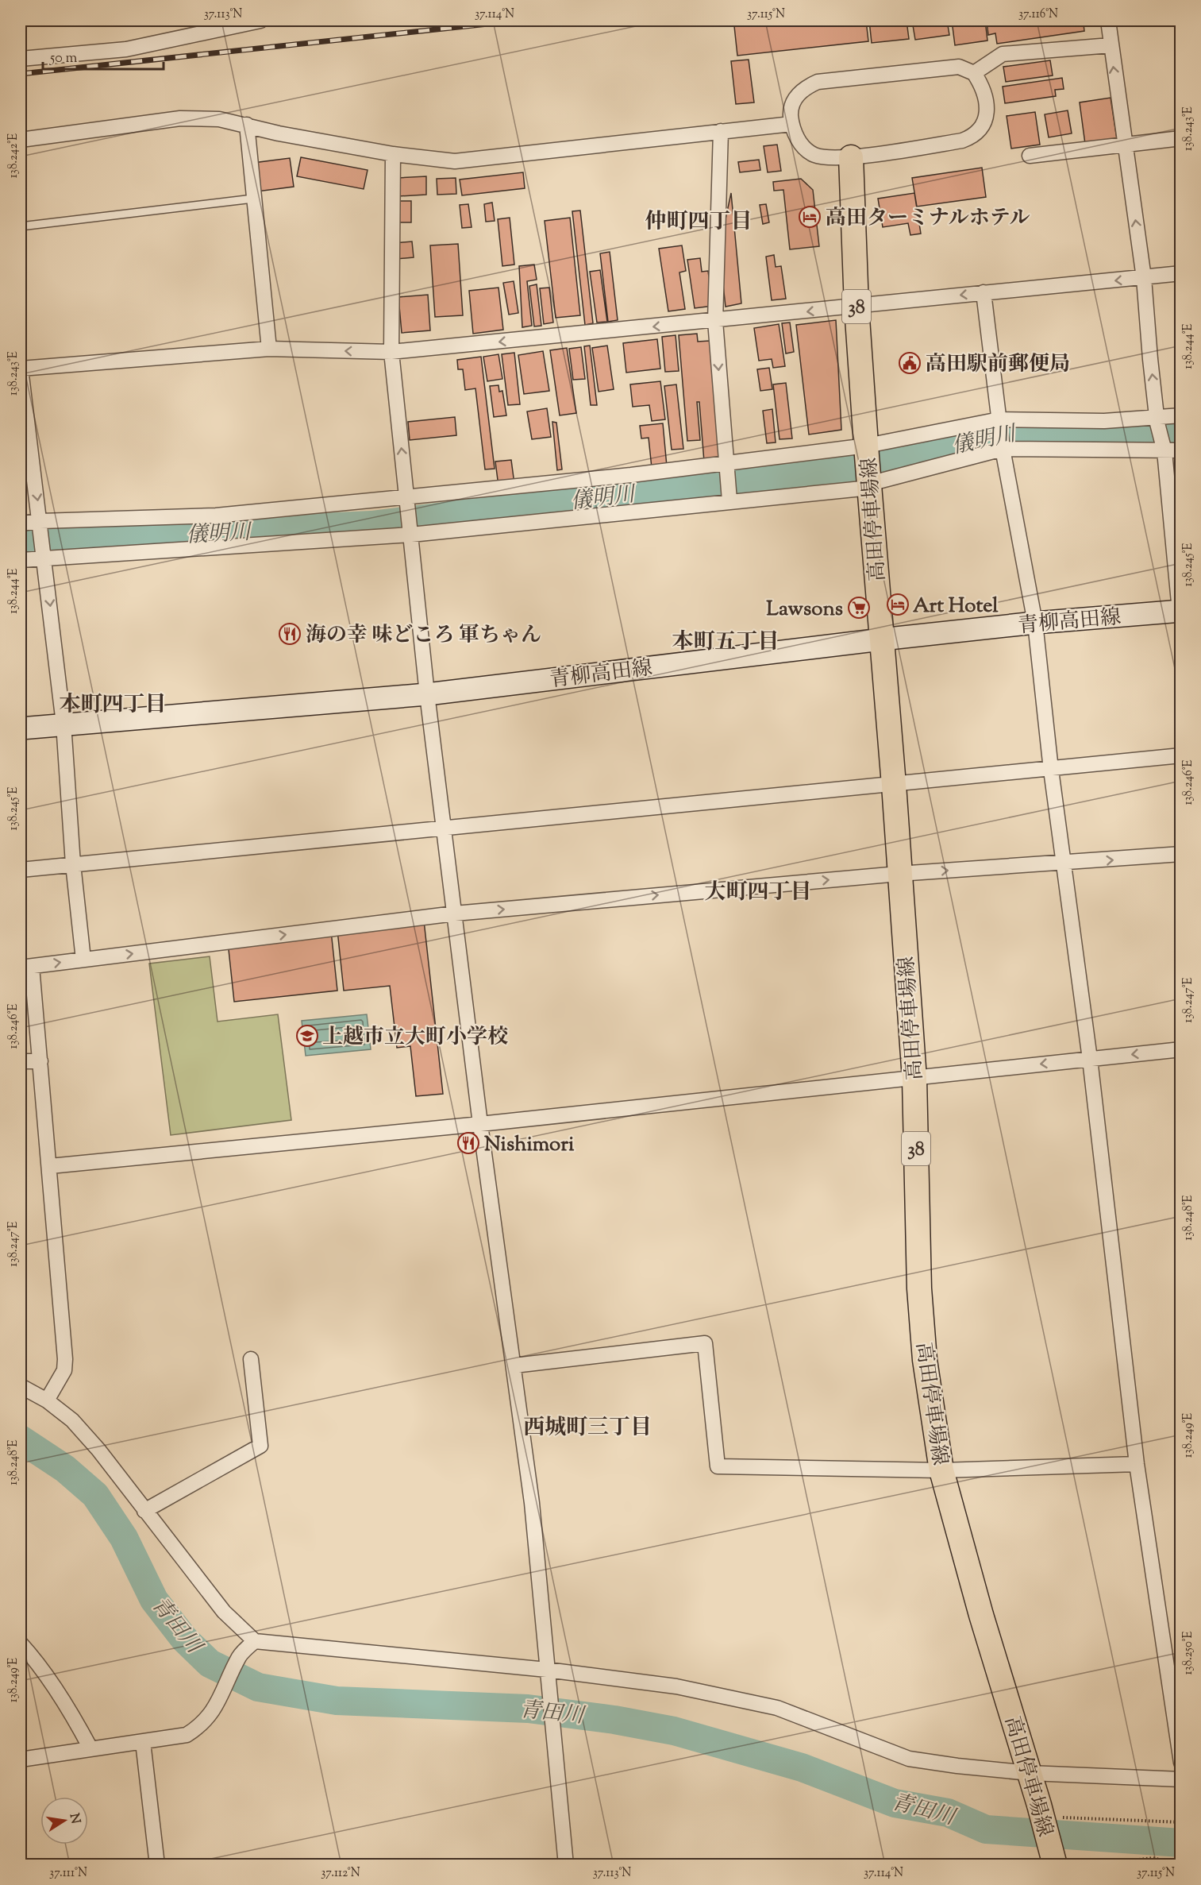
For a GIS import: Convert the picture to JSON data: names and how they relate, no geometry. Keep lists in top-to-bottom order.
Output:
{
  "streets": {
    "main road": ["38", "高田停車場線", "青柳高田線"]
  },
  "crossings": [
    ["高田停車場線", "青柳高田線"]
  ],
  "districts": [
    "仲町四丁目",
    "本町五丁目",
    "本町四丁目",
    "大町四丁目",
    "西城町三丁目"
  ],
  "water": ["儀明川", "青田川"],
  "places": {
    "hotel": ["高田ターミナルホテル", "Art Hotel"],
    "public building": ["高田駅前郵便局"],
    "supermarket": ["Lawsons"],
    "restaurant": ["海の幸 味どころ 軍ちゃん", "Nishimori"],
    "school or university": ["上越市立大町小学校"]
  },
  "scale_bar": "50 m",
  "north": "right",
  "coordinates": [
    "37.113°N",
    "37.114°N",
    "37.115°N",
    "37.116°N",
    "138.243°E",
    "138.242°E",
    "138.244°E",
    "138.245°E",
    "138.246°E",
    "138.247°E",
    "138.248°E",
    "138.249°E",
    "138.250°E",
    "37.111°N",
    "37.112°N"
  ]
}
